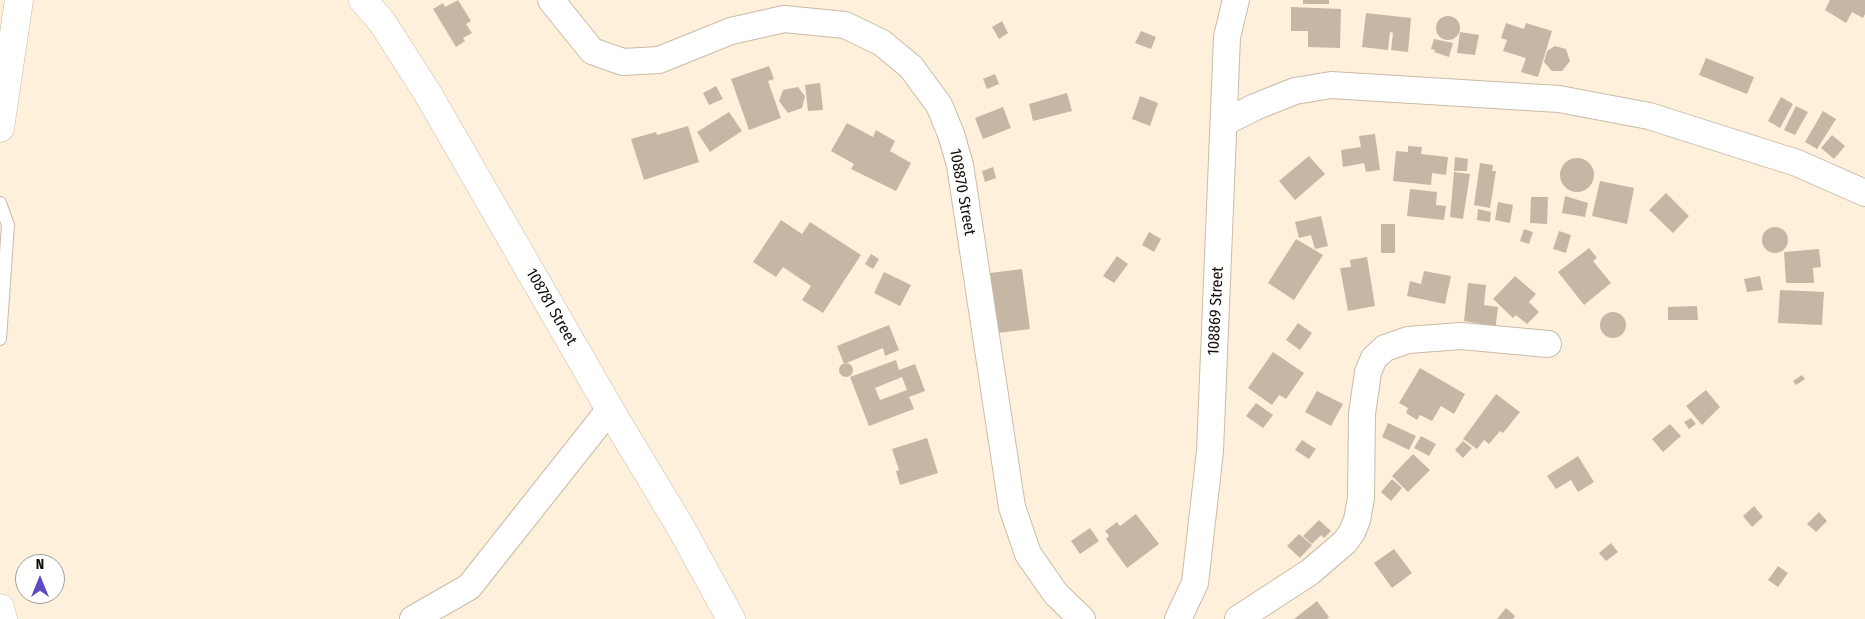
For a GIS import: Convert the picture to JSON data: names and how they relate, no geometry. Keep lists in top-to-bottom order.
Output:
{
  "streets": {
    "street": ["108870 Street", "108781 Street", "108869 Street"]
  },
  "north": "top"
}
